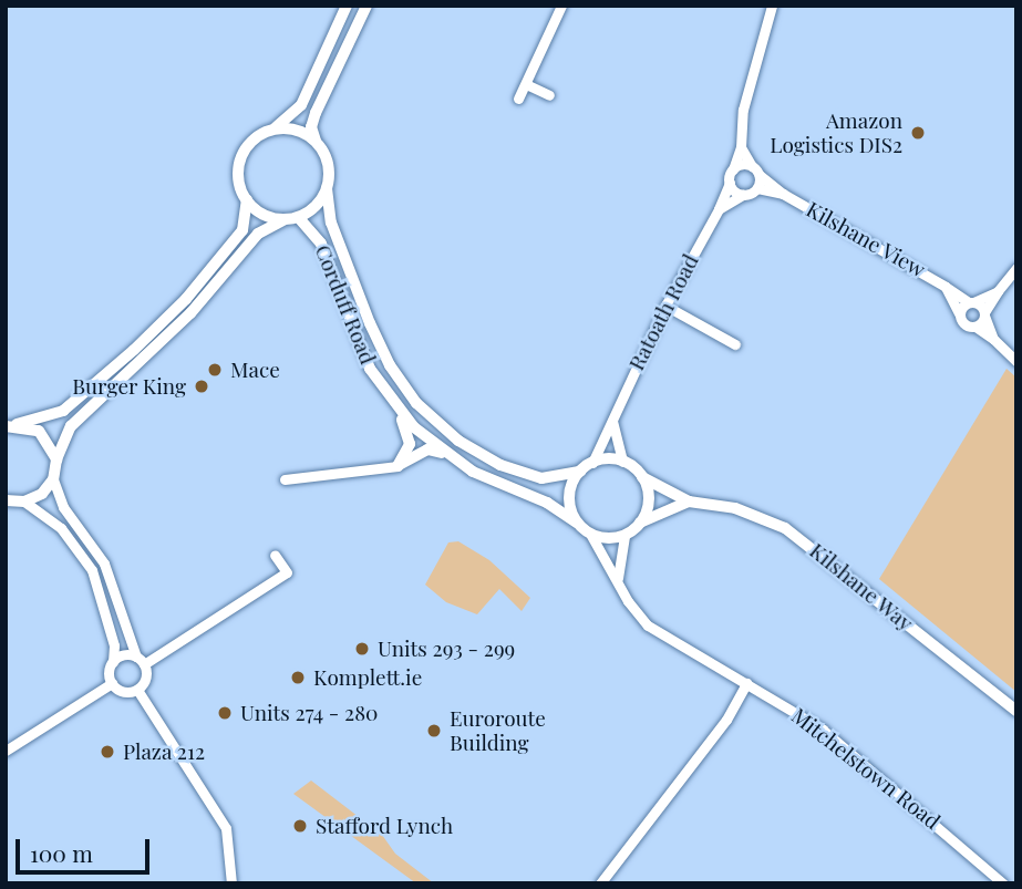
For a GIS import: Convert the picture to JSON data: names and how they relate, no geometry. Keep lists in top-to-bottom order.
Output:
{
  "streets": {
    "street": [
      "Kilshane View",
      "Corduff Road",
      "Ratoath Road",
      "Kilshane Way",
      "Mitchelstown Road"
    ]
  },
  "crossings": [
    ["Corduff Road", "Ratoath Road"],
    ["Corduff Road", "Kilshane Way"],
    ["Corduff Road", "Mitchelstown Road"],
    ["Ratoath Road", "Kilshane Way"],
    ["Ratoath Road", "Mitchelstown Road"],
    ["Kilshane Way", "Mitchelstown Road"]
  ],
  "places": [
    "Amazon Logistics DIS2",
    "Mace",
    "Burger King",
    "Units 293 - 299",
    "Komplett.ie",
    "Units 274 - 280",
    "Euroroute Building",
    "Plaza 212",
    "Stafford Lynch"
  ],
  "scale_bar": "100 m"
}
